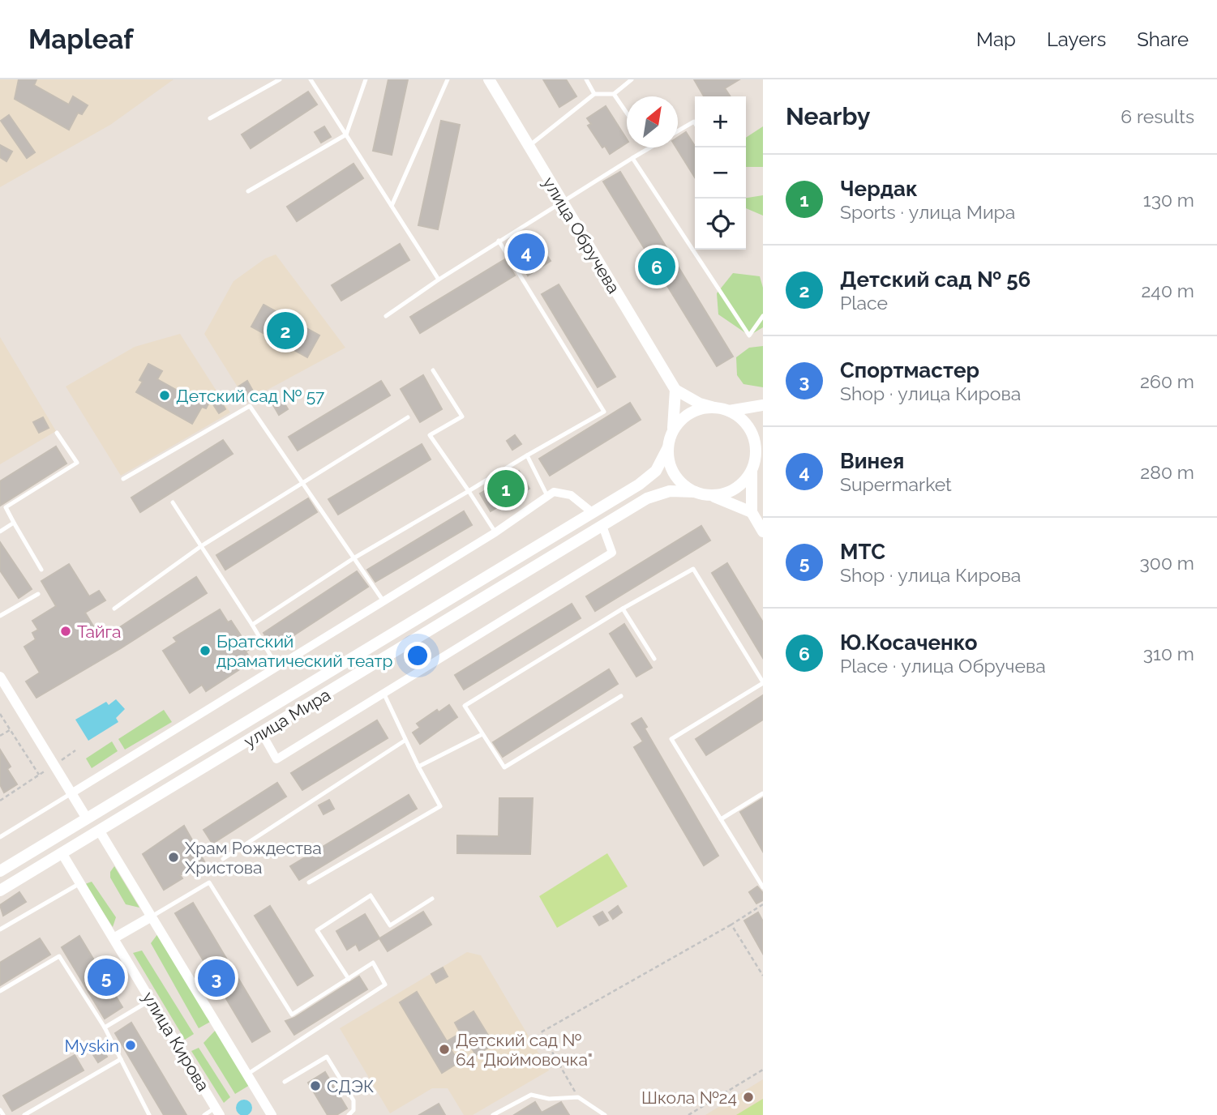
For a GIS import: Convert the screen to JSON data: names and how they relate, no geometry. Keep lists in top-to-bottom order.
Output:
{
  "streets": {
    "main road": ["улица Обручева", "улица Мира"],
    "street": ["улица Кирова"]
  },
  "crossings": [
    ["улица Обручева", "улица Мира"],
    ["улица Мира", "улица Кирова"]
  ],
  "places": [
    "Детский сад № 57",
    "Тайга",
    "Братский драматический театр",
    "Храм Рождества Христова",
    "Myskin",
    "Детский сад № 64 \"Дюймовочка\"",
    "СДЭК",
    "Школа №24"
  ],
  "north": "top right",
  "page": {
    "header": "Mapleaf",
    "nav": ["Map", "Layers", "Share"],
    "heading": ["Nearby", "6 results"],
    "map_buttons": ["+", "−"],
    "list": [
      {
        "mark": "1",
        "name": "Чердак",
        "note": "Sports · улица Мира",
        "value": "130 m"
      },
      {
        "mark": "2",
        "name": "Детский сад № 56",
        "note": "Place",
        "value": "240 m"
      },
      {
        "mark": "3",
        "name": "Спортмастер",
        "note": "Shop · улица Кирова",
        "value": "260 m"
      },
      {
        "mark": "4",
        "name": "Винея",
        "note": "Supermarket",
        "value": "280 m"
      },
      {
        "mark": "5",
        "name": "МТС",
        "note": "Shop · улица Кирова",
        "value": "300 m"
      },
      {
        "mark": "6",
        "name": "Ю.Косаченко",
        "note": "Place · улица Обручева",
        "value": "310 m"
      }
    ],
    "pins": [
      "4",
      "6",
      "2",
      "1",
      "5",
      "3"
    ]
  }
}
